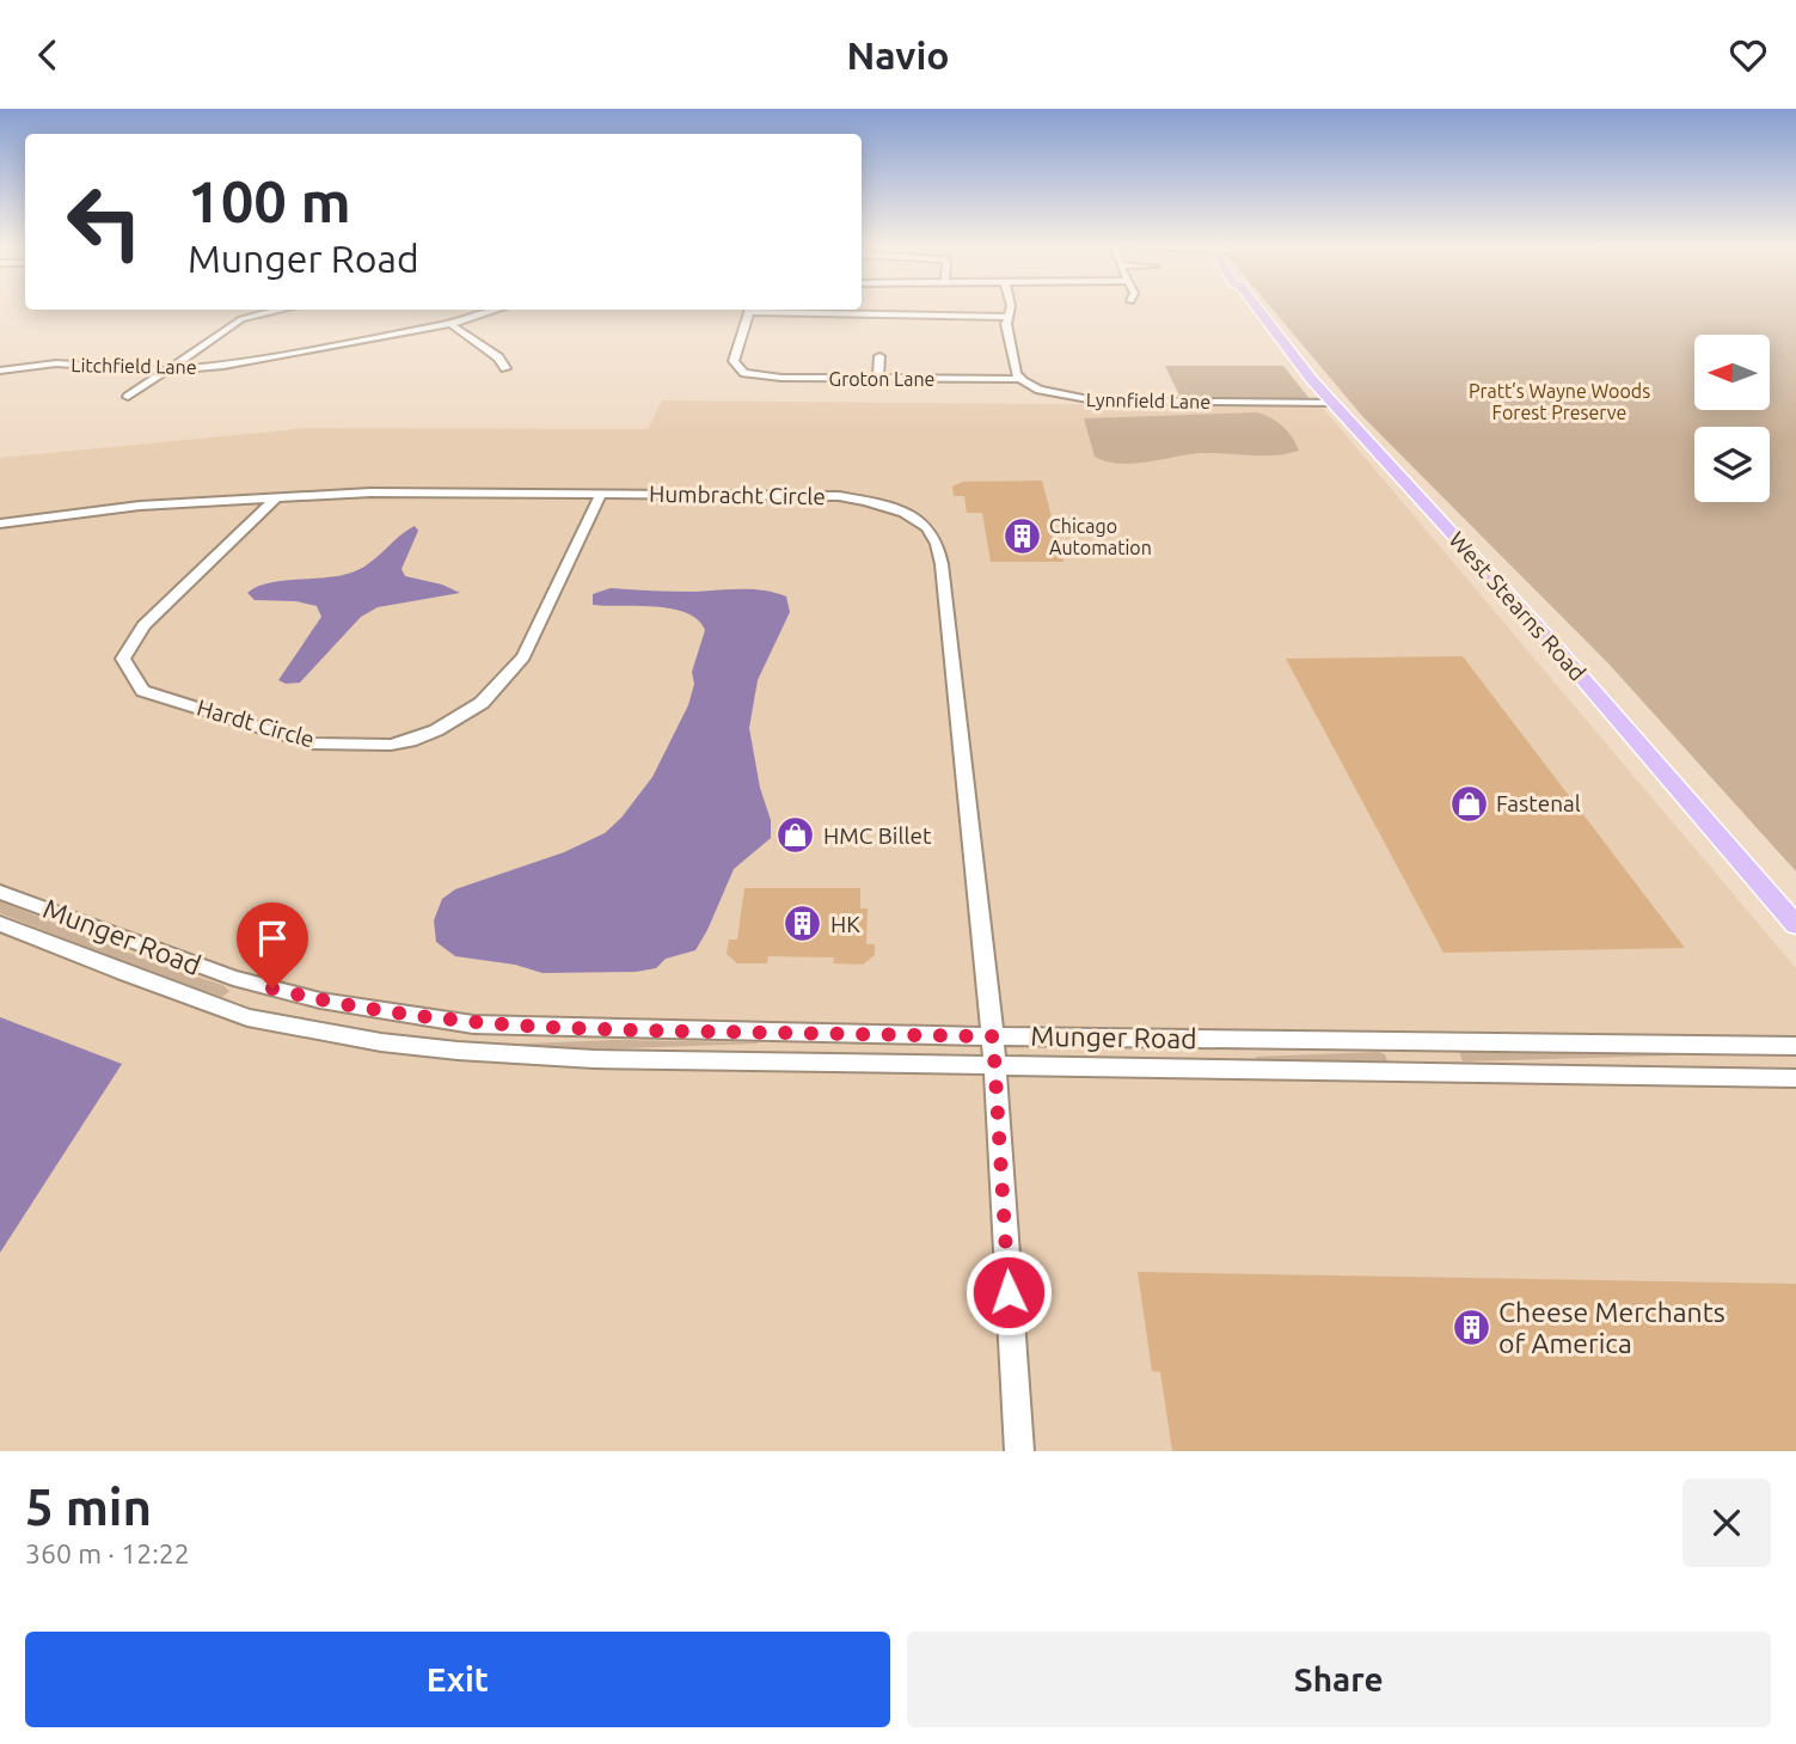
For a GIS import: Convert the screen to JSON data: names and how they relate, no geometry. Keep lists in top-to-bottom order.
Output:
{
  "streets": {
    "main road": ["West Stearns Road"],
    "street": [
      "Litchfield Lane",
      "Groton Lane",
      "Lynnfield Lane",
      "Humbracht Circle",
      "Hardt Circle",
      "Munger Road"
    ]
  },
  "crossings": [
    ["Groton Lane", "Lynnfield Lane"],
    ["Lynnfield Lane", "West Stearns Road"],
    ["Humbracht Circle", "Hardt Circle"],
    ["Humbracht Circle", "Munger Road"]
  ],
  "parks": ["Pratt’s Wayne Woods Forest Preserve"],
  "places": {
    "building": ["Chicago Automation", "HK", "Cheese Merchants of America"],
    "shop": ["Fastenal", "HMC Billet"]
  },
  "north": "left",
  "page": {
    "header": "Navio",
    "turn": ["100 m", "Munger Road"],
    "heading": ["5 min", "360 m · 12:22"],
    "buttons": ["Exit", "Share"]
  }
}
